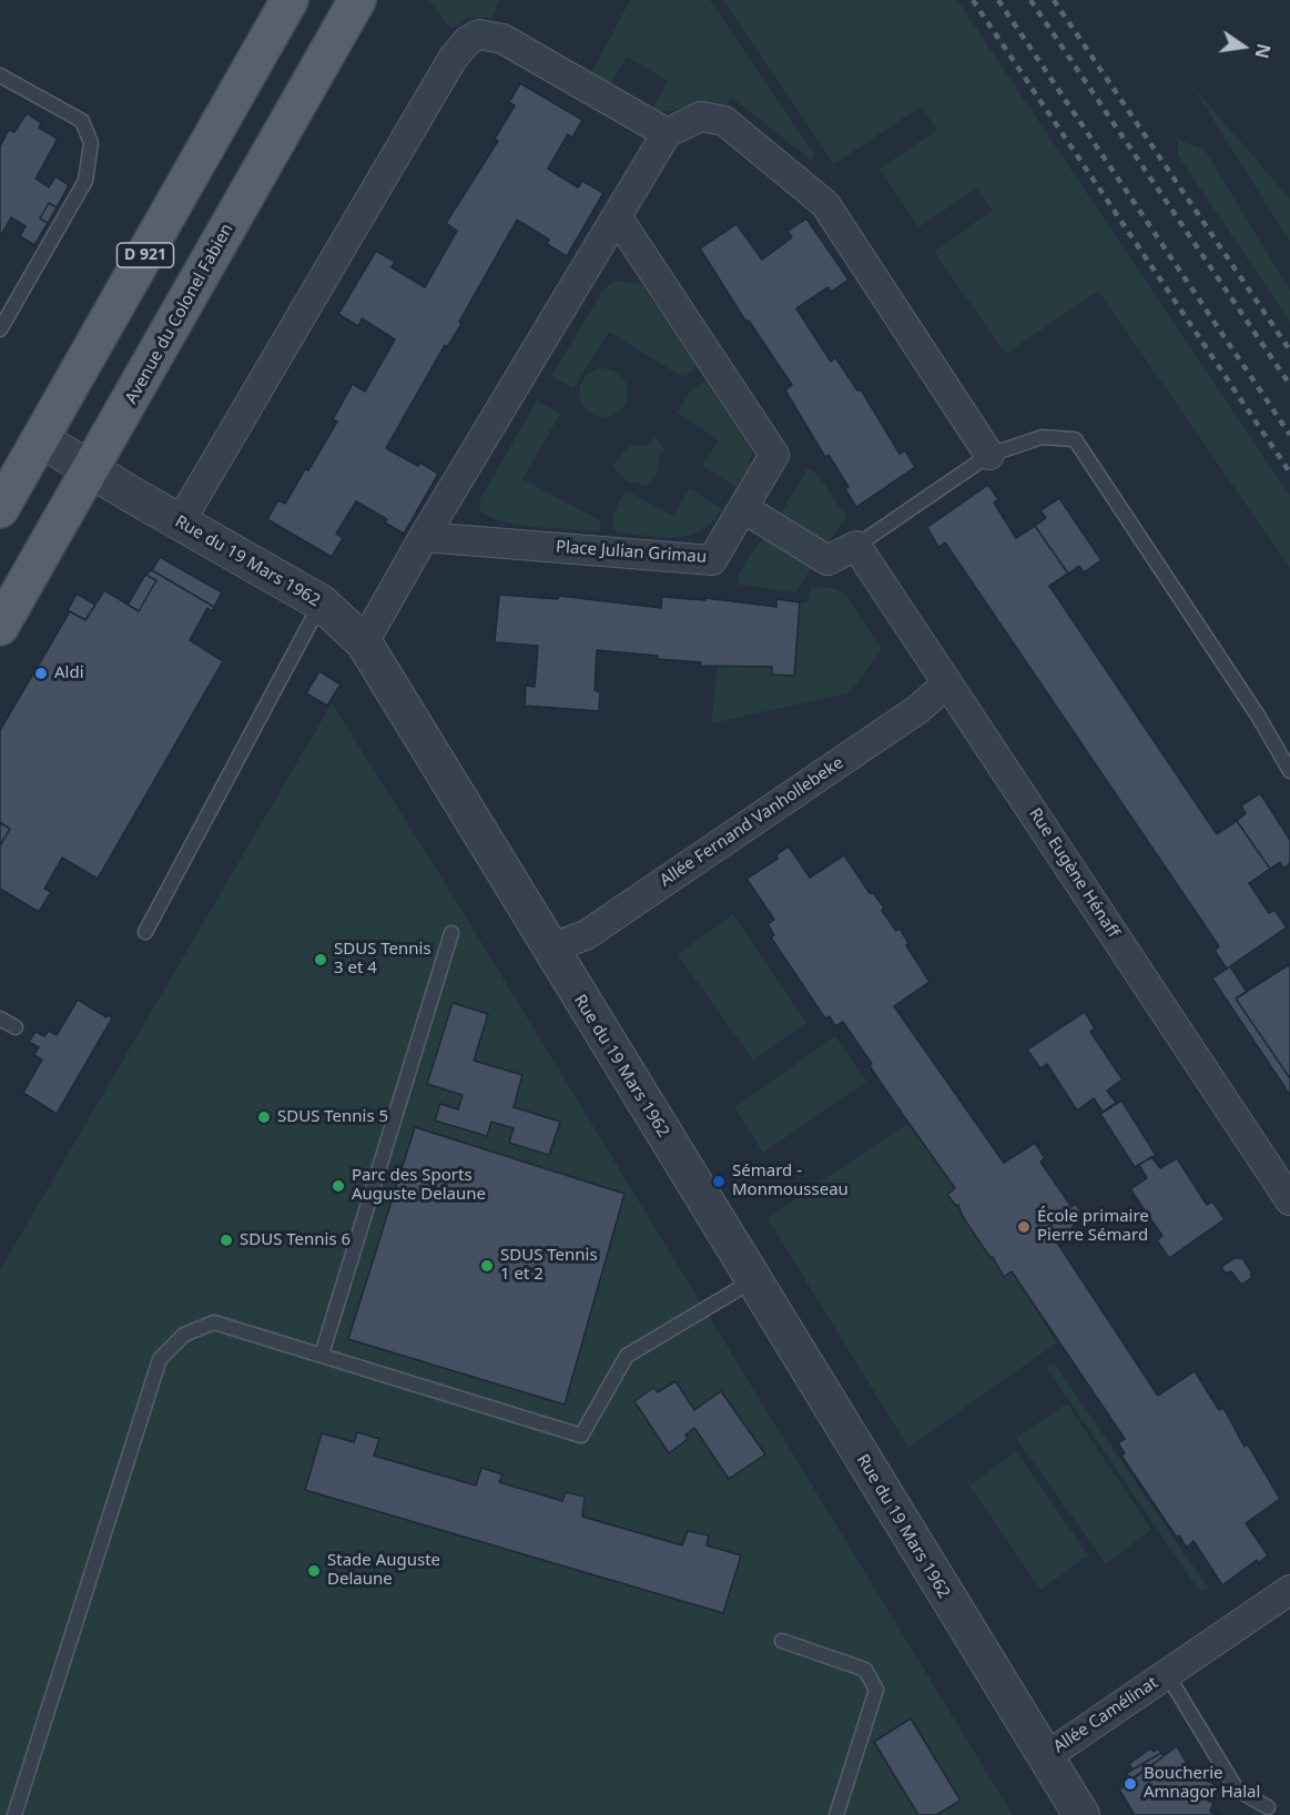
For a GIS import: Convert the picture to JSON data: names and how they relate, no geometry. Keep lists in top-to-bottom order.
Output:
{
  "streets": {
    "main road": ["D 921", "Avenue du Colonel Fabien"],
    "street": [
      "Place Julian Grimau",
      "Rue du 19 Mars 1962",
      "Allée Fernand Vanhollebeke",
      "Rue Eugène Hénaff",
      "Allée Camélinat"
    ]
  },
  "crossings": [
    ["D 921", "Rue du 19 Mars 1962"],
    ["Avenue du Colonel Fabien", "Rue du 19 Mars 1962"],
    ["Rue du 19 Mars 1962", "Allée Fernand Vanhollebeke"],
    ["Rue du 19 Mars 1962", "Allée Camélinat"],
    ["Allée Fernand Vanhollebeke", "Rue Eugène Hénaff"]
  ],
  "places": [
    "Aldi",
    "SDUS Tennis 3 et 4",
    "SDUS Tennis 5",
    "Sémard - Monmousseau",
    "Parc des Sports Auguste Delaune",
    "École primaire Pierre Sémard",
    "SDUS Tennis 6",
    "SDUS Tennis 1 et 2",
    "Stade Auguste Delaune",
    "Boucherie Amnagor Halal"
  ],
  "north": "right"
}
